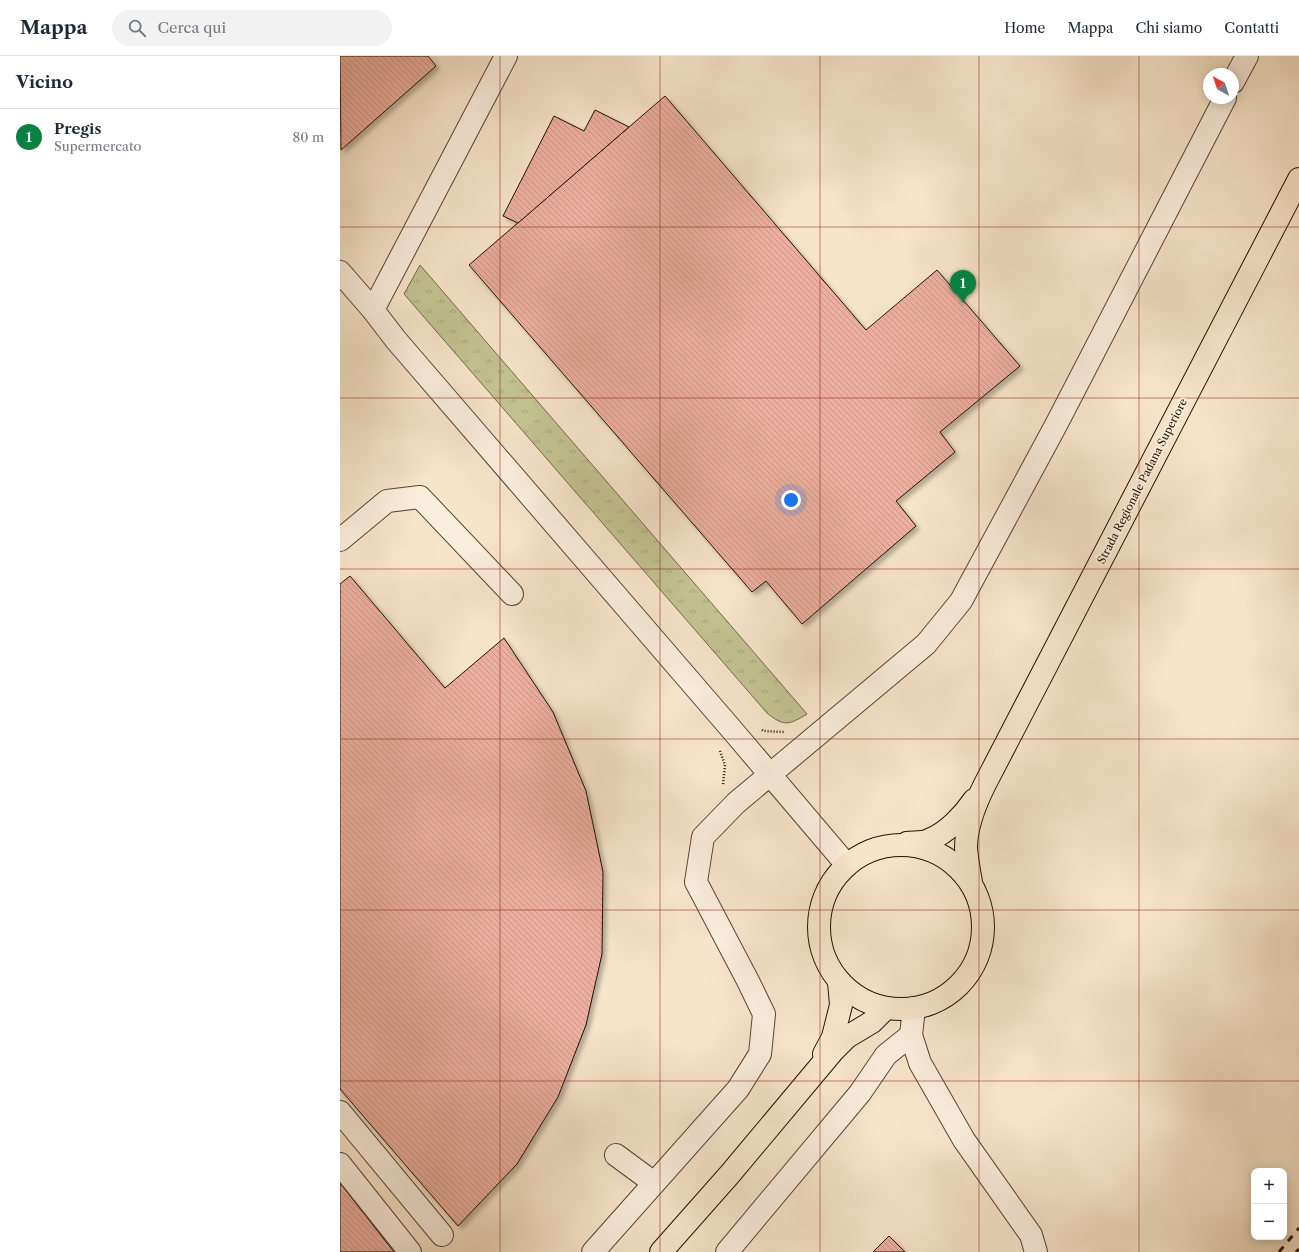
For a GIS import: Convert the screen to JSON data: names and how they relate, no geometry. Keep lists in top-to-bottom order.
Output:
{
  "streets": {
    "main road": ["Strada Regionale Padana Superiore"]
  },
  "north": "top left",
  "page": {
    "header": "Mappa",
    "search": "Cerca qui",
    "nav": [
      "Home",
      "Mappa",
      "Chi siamo",
      "Contatti"
    ],
    "heading": "Vicino",
    "list": [
      {
        "mark": "1",
        "name": "Pregis",
        "note": "Supermercato",
        "value": "80 m"
      }
    ],
    "pins": "1",
    "map_buttons": ["+", "−"]
  }
}
